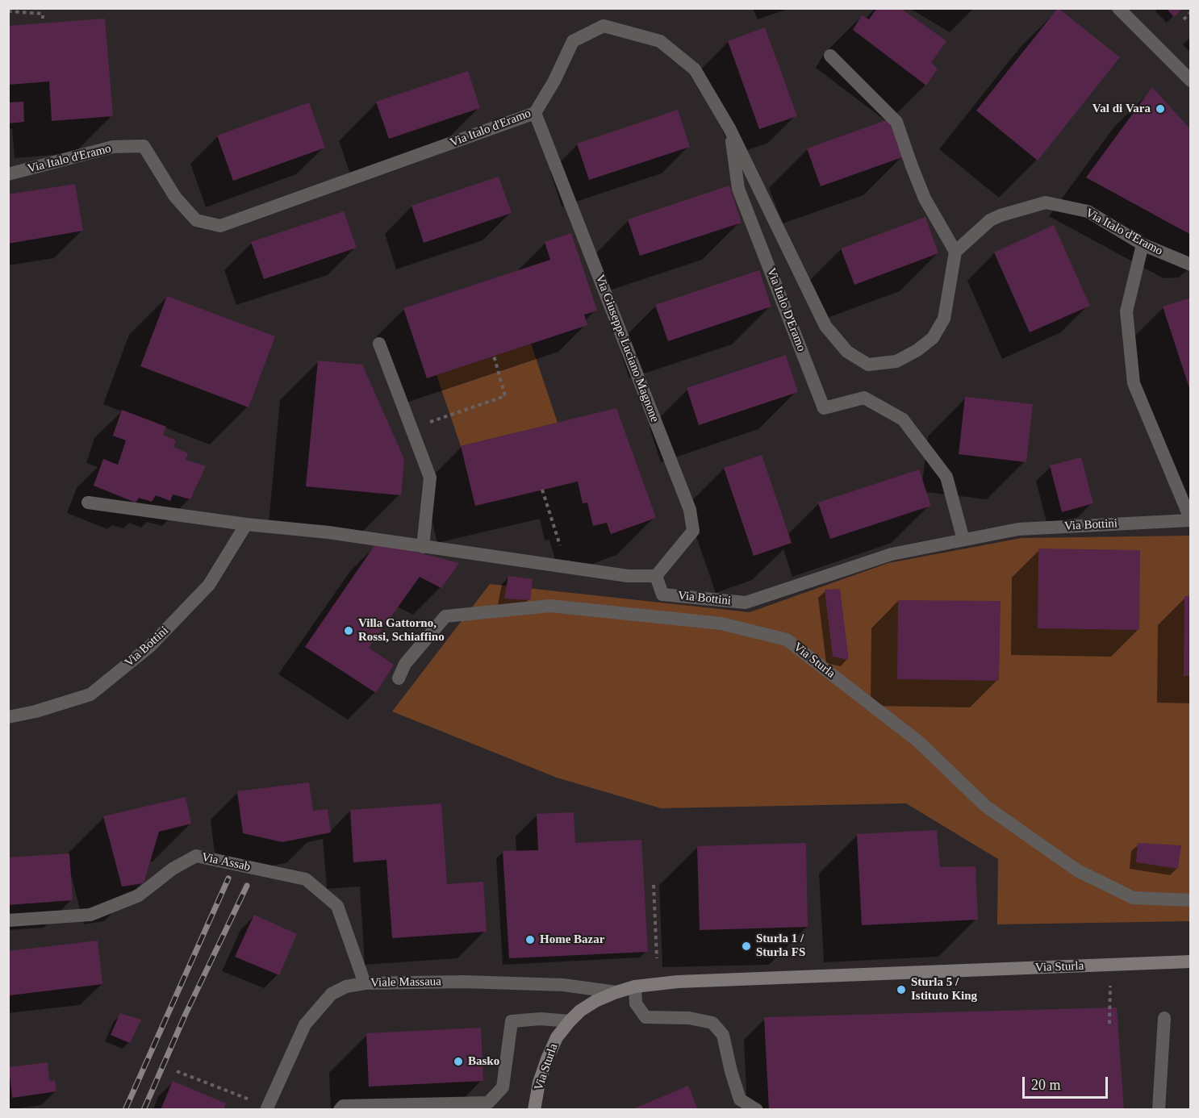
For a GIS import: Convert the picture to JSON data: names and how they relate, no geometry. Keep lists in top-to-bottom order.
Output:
{
  "streets": {
    "main road": ["Via Sturla"],
    "street": [
      "Via Italo d'Eramo",
      "Via Italo D'Eramo",
      "Via Giuseppe Luciano Magnone",
      "Via Bottini",
      "Via Assab",
      "Viale Massaua"
    ]
  },
  "crossings": [
    ["Via Italo d'Eramo", "Via Italo D'Eramo"],
    ["Via Italo d'Eramo", "Via Giuseppe Luciano Magnone"],
    ["Via Italo D'Eramo", "Via Bottini"],
    ["Via Giuseppe Luciano Magnone", "Via Bottini"],
    ["Via Sturla", "Viale Massaua"],
    ["Via Assab", "Viale Massaua"]
  ],
  "places": [
    "Val di Vara",
    "Villa Gattorno, Rossi, Schiaffino",
    "Home Bazar",
    "Sturla 1 / Sturla FS",
    "Sturla 5 / Istituto King",
    "Basko"
  ],
  "scale_bar": "20 m"
}
